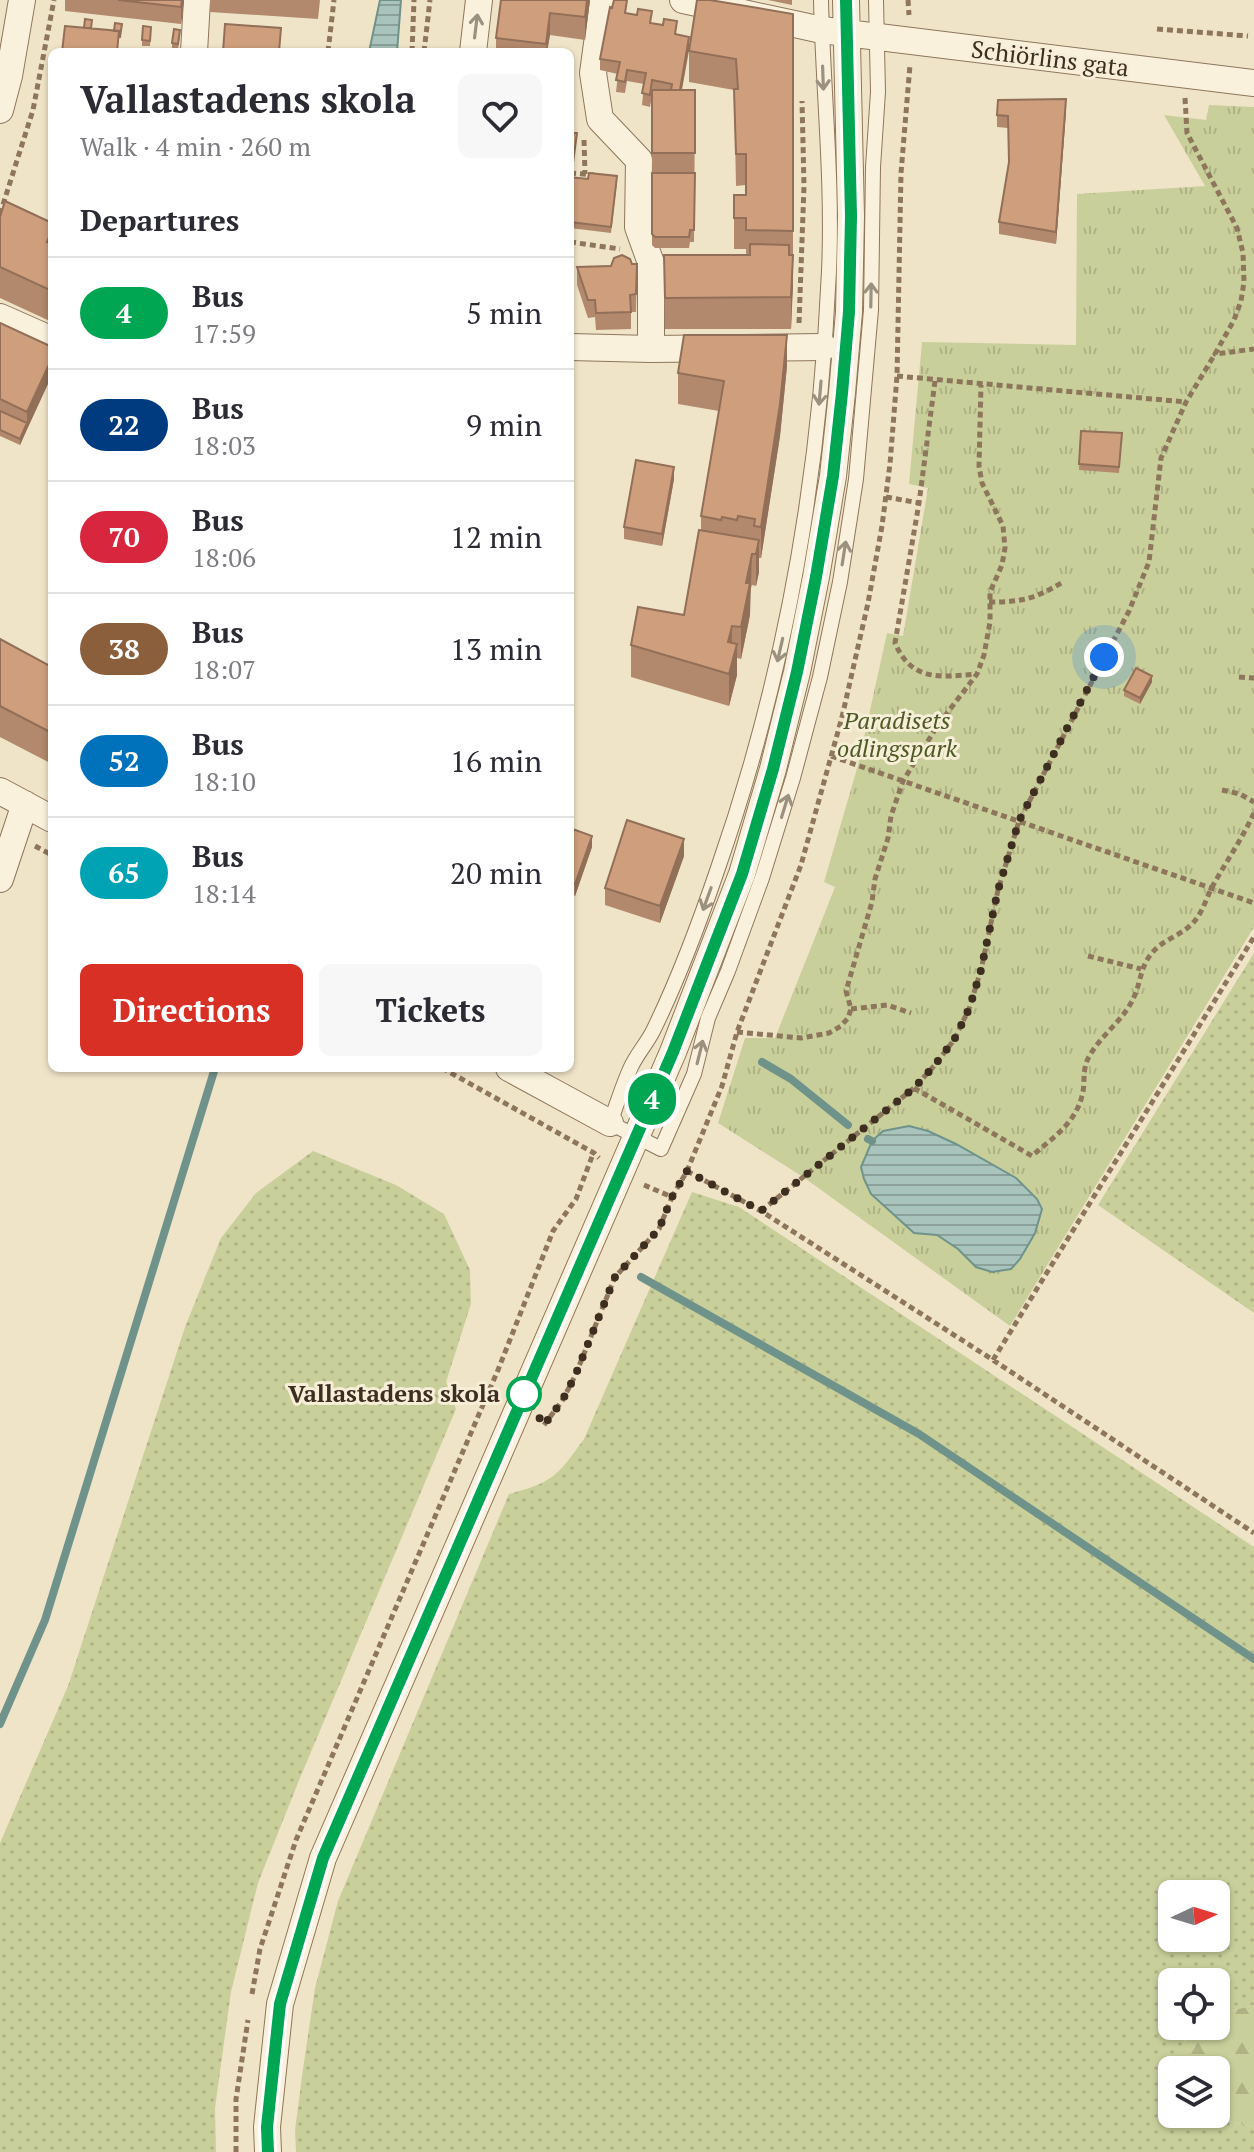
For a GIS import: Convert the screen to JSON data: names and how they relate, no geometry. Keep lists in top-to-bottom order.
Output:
{
  "streets": {
    "street": ["Schiörlins gata"]
  },
  "parks": ["Paradisets odlingspark"],
  "places": ["Vallastadens skola"],
  "lines": ["bus line 4"],
  "north": "right",
  "page": {
    "on_map": "4",
    "heading": [
      ["Vallastadens skola", "Walk · 4 min · 260 m"],
      "Departures"
    ],
    "list": [
      {
        "mark": "4",
        "name": "Bus",
        "note": "17:59",
        "value": "5 min"
      },
      {
        "mark": "22",
        "name": "Bus",
        "note": "18:03",
        "value": "9 min"
      },
      {
        "mark": "70",
        "name": "Bus",
        "note": "18:06",
        "value": "12 min"
      },
      {
        "mark": "38",
        "name": "Bus",
        "note": "18:07",
        "value": "13 min"
      },
      {
        "mark": "52",
        "name": "Bus",
        "note": "18:10",
        "value": "16 min"
      },
      {
        "mark": "65",
        "name": "Bus",
        "note": "18:14",
        "value": "20 min"
      }
    ],
    "buttons": ["Directions", "Tickets"]
  }
}
